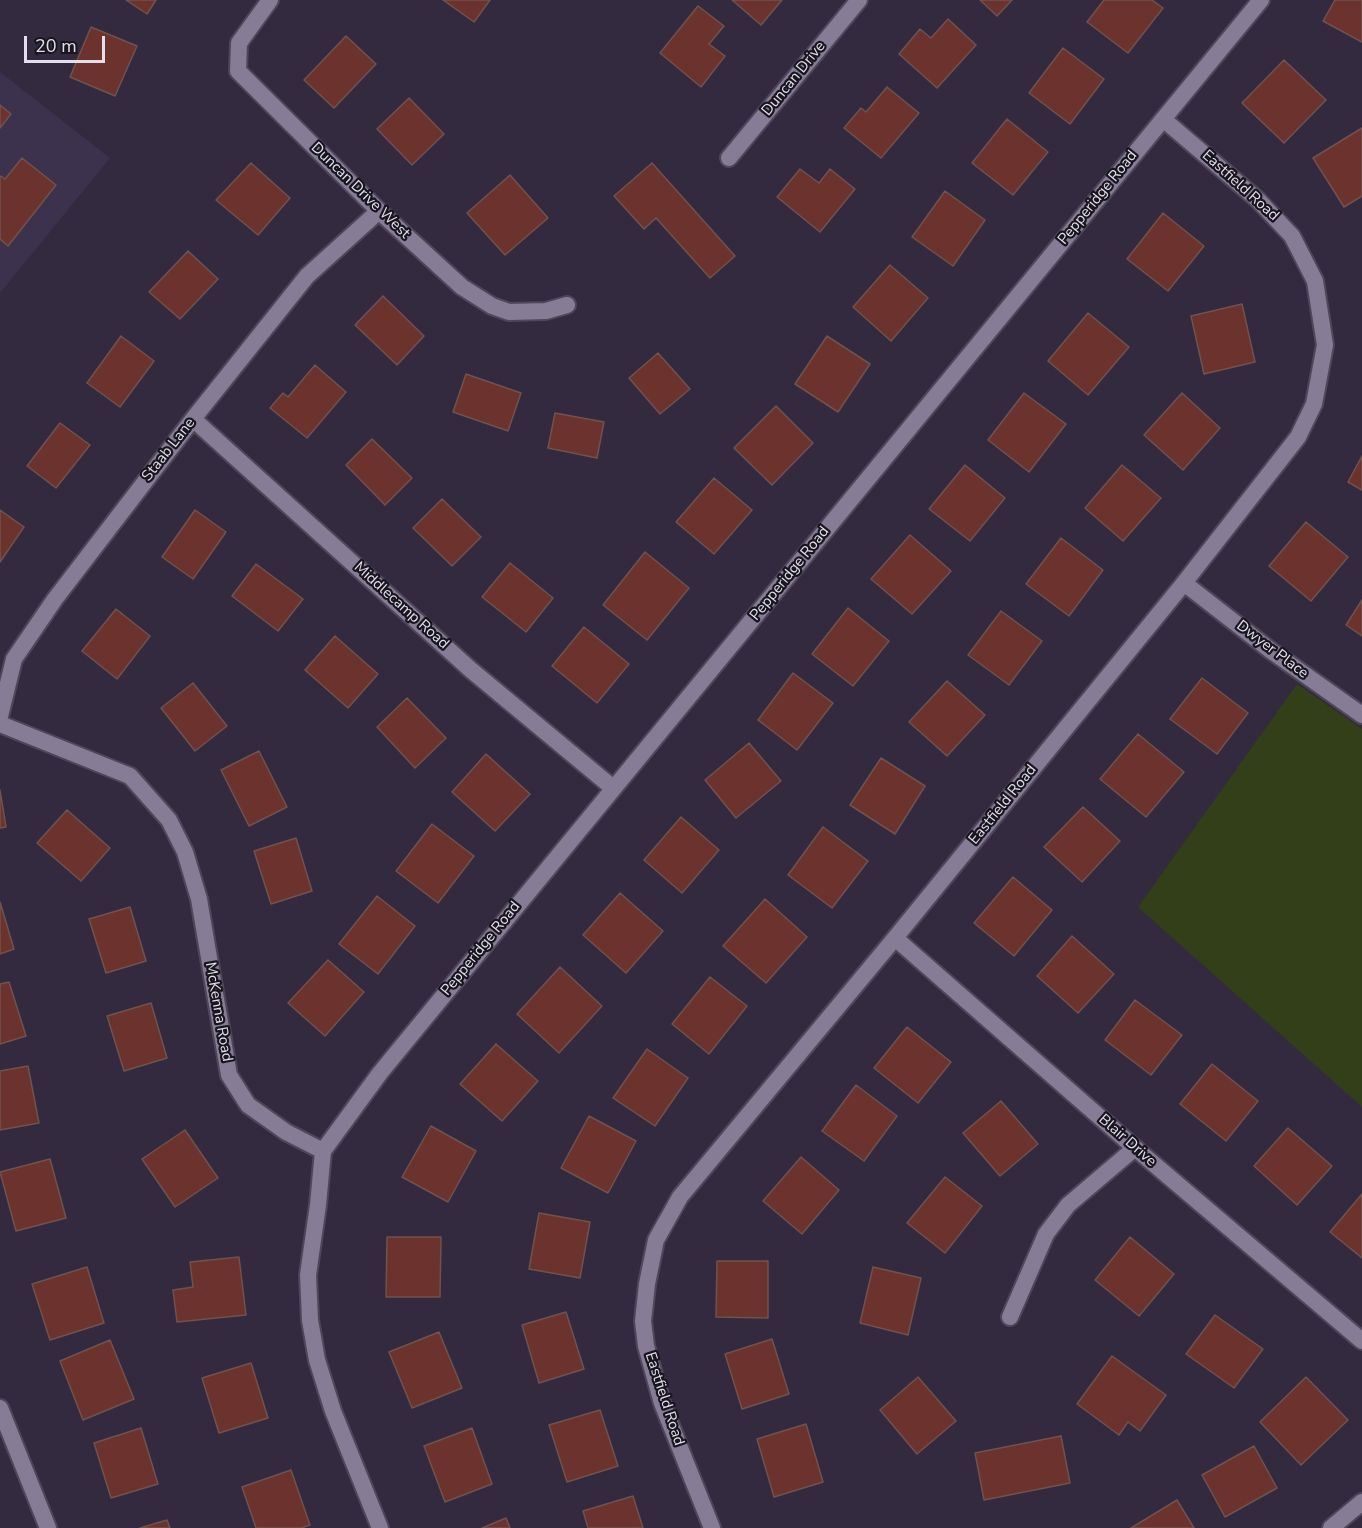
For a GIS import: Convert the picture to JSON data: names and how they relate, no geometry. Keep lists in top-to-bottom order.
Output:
{
  "streets": {
    "street": [
      "Duncan Drive",
      "Eastfield Road",
      "Duncan Drive West",
      "Pepperidge Road",
      "Staab Lane",
      "Middlecamp Road",
      "Dwyer Place",
      "McKenna Road",
      "Blair Drive"
    ]
  },
  "crossings": [
    ["Eastfield Road", "Pepperidge Road"],
    ["Eastfield Road", "Dwyer Place"],
    ["Eastfield Road", "Blair Drive"],
    ["Duncan Drive West", "Staab Lane"],
    ["Pepperidge Road", "Middlecamp Road"],
    ["Pepperidge Road", "McKenna Road"],
    ["Staab Lane", "Middlecamp Road"]
  ],
  "scale_bar": "20 m"
}
